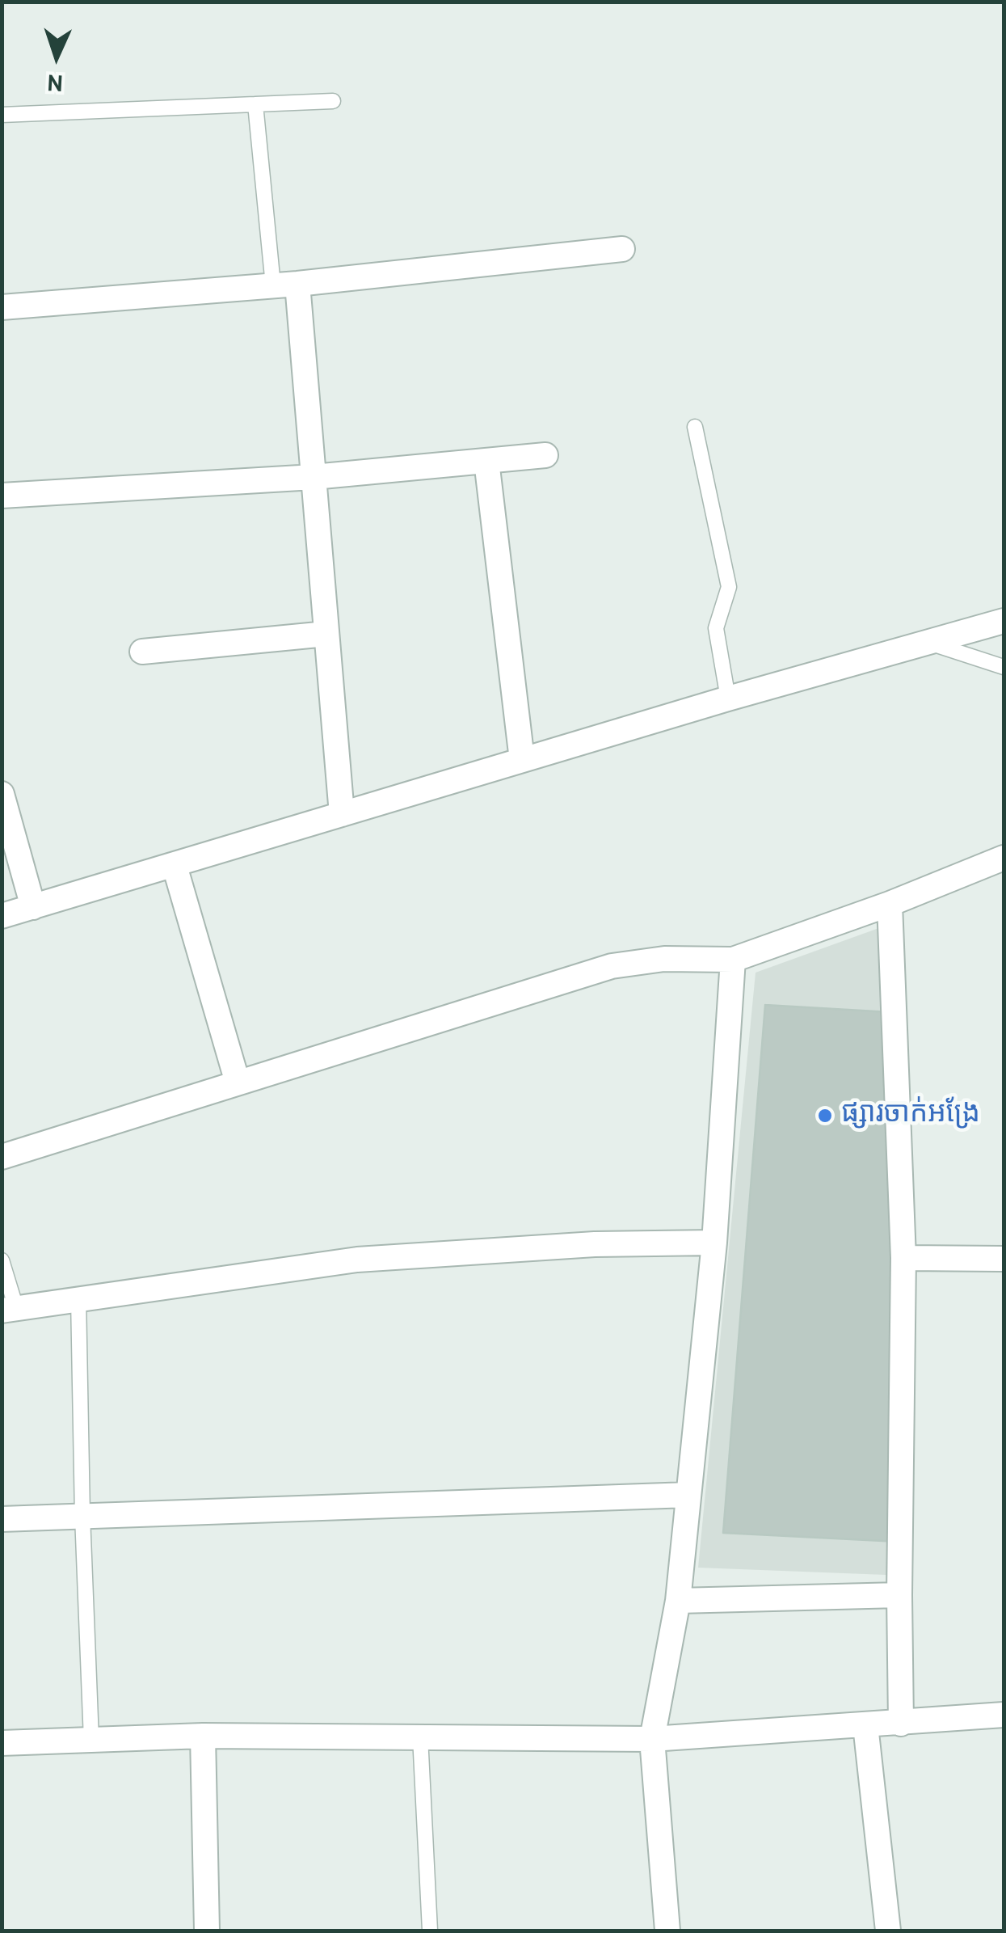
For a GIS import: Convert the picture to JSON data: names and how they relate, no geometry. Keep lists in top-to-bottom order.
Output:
{
  "places": ["ផ្សារចាក់អង្រែ"],
  "north": "bottom"
}
